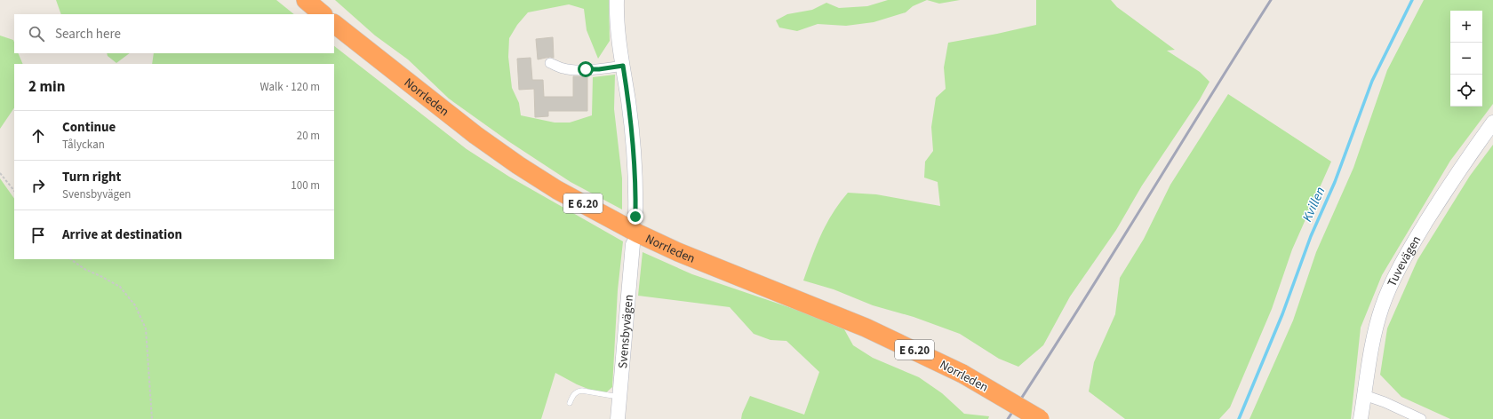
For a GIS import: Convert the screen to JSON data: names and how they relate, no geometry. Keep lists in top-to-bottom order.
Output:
{
  "streets": {
    "highway": ["Norrleden", "E 6.20"],
    "street": ["Tuvevägen", "Svensbyvägen"]
  },
  "water": ["Kvillen"],
  "page": {
    "map_buttons": ["+", "−"],
    "search": "Search here",
    "heading": ["2 min", "Walk · 120 m"],
    "list": [
      ["Continue", "Tålyckan", "20 m"],
      ["Turn right", "Svensbyvägen", "100 m"],
      "Arrive at destination"
    ]
  }
}
